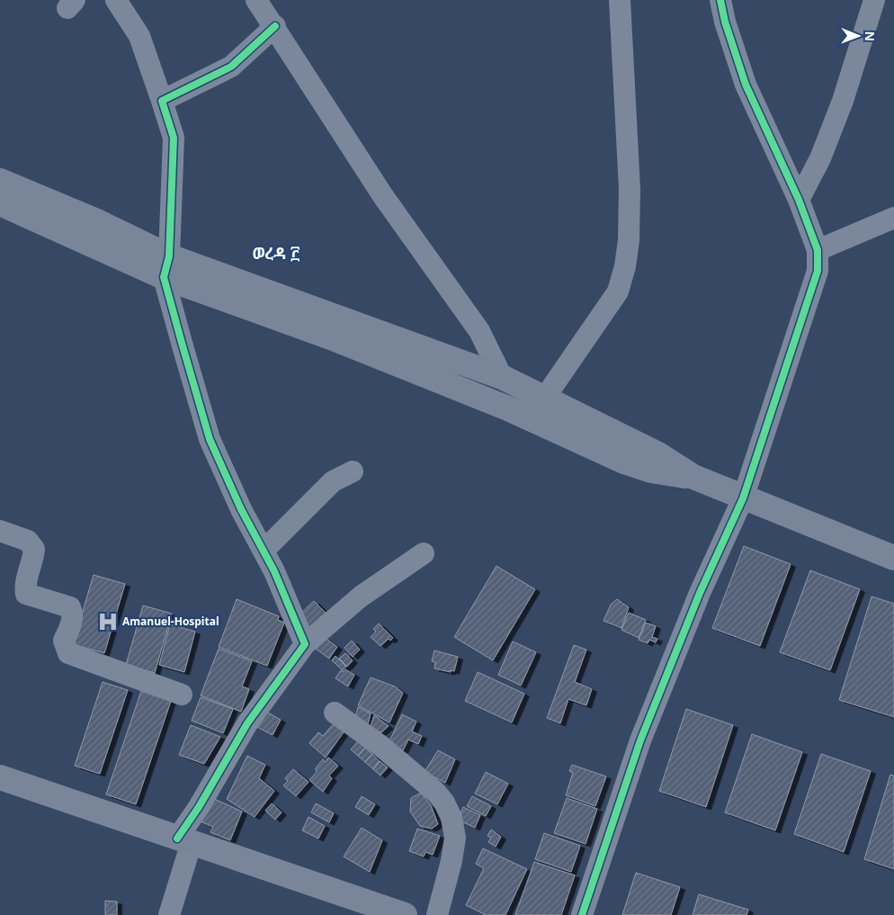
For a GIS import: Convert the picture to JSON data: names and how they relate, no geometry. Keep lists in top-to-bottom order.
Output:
{
  "districts": ["ወረዳ ፫"],
  "places": {
    "hospital": ["Amanuel-Hospital"]
  },
  "north": "right"
}
